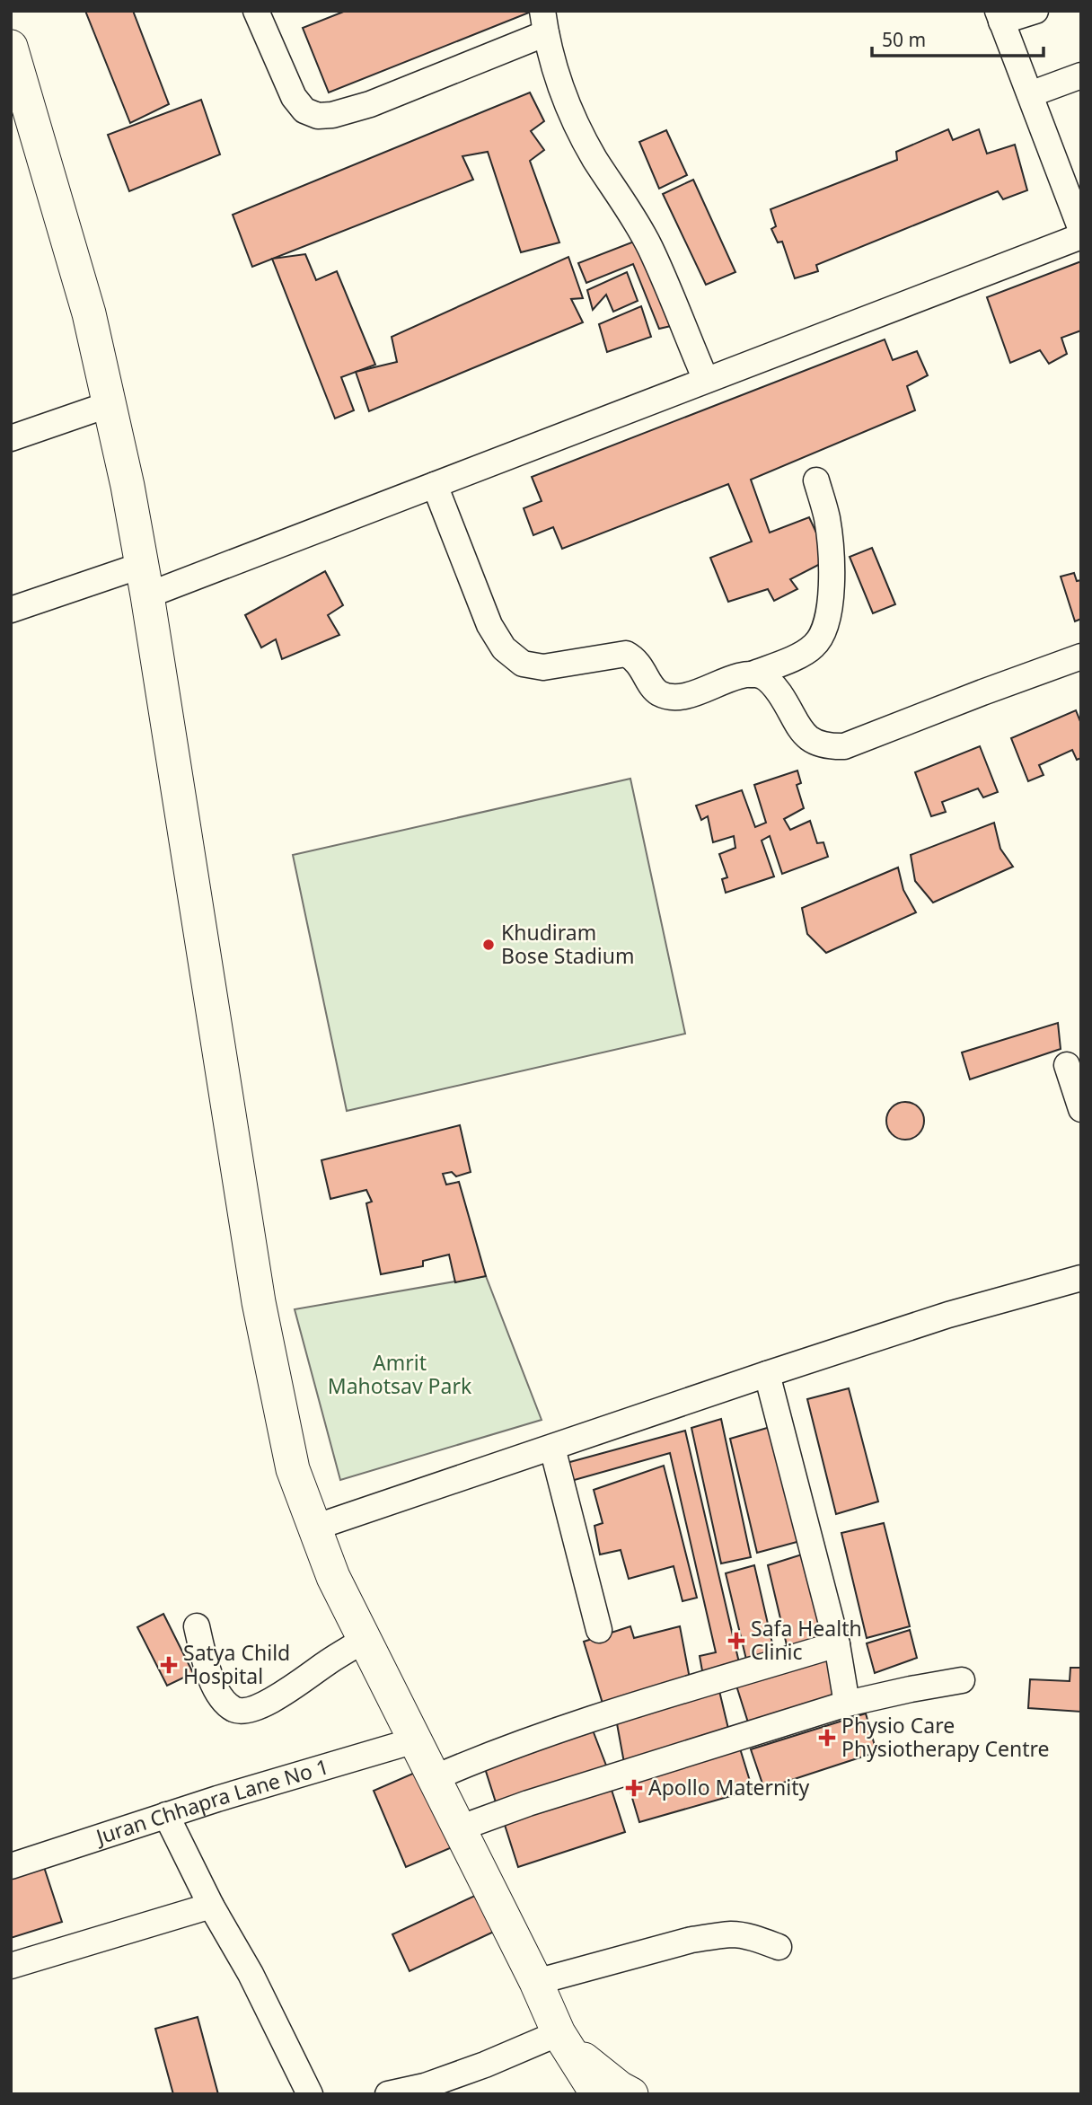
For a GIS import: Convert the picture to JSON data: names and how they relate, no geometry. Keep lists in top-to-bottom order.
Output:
{
  "streets": {
    "street": ["Juran Chhapra Lane No 1"]
  },
  "parks": ["Amrit Mahotsav Park"],
  "places": {
    "other": ["Khudiram Bose Stadium"],
    "health": [
      "Safa Health Clinic",
      "Satya Child Hospital",
      "Physio Care Physiotherapy Centre",
      "Apollo Maternity"
    ]
  },
  "scale_bar": "50 m"
}
